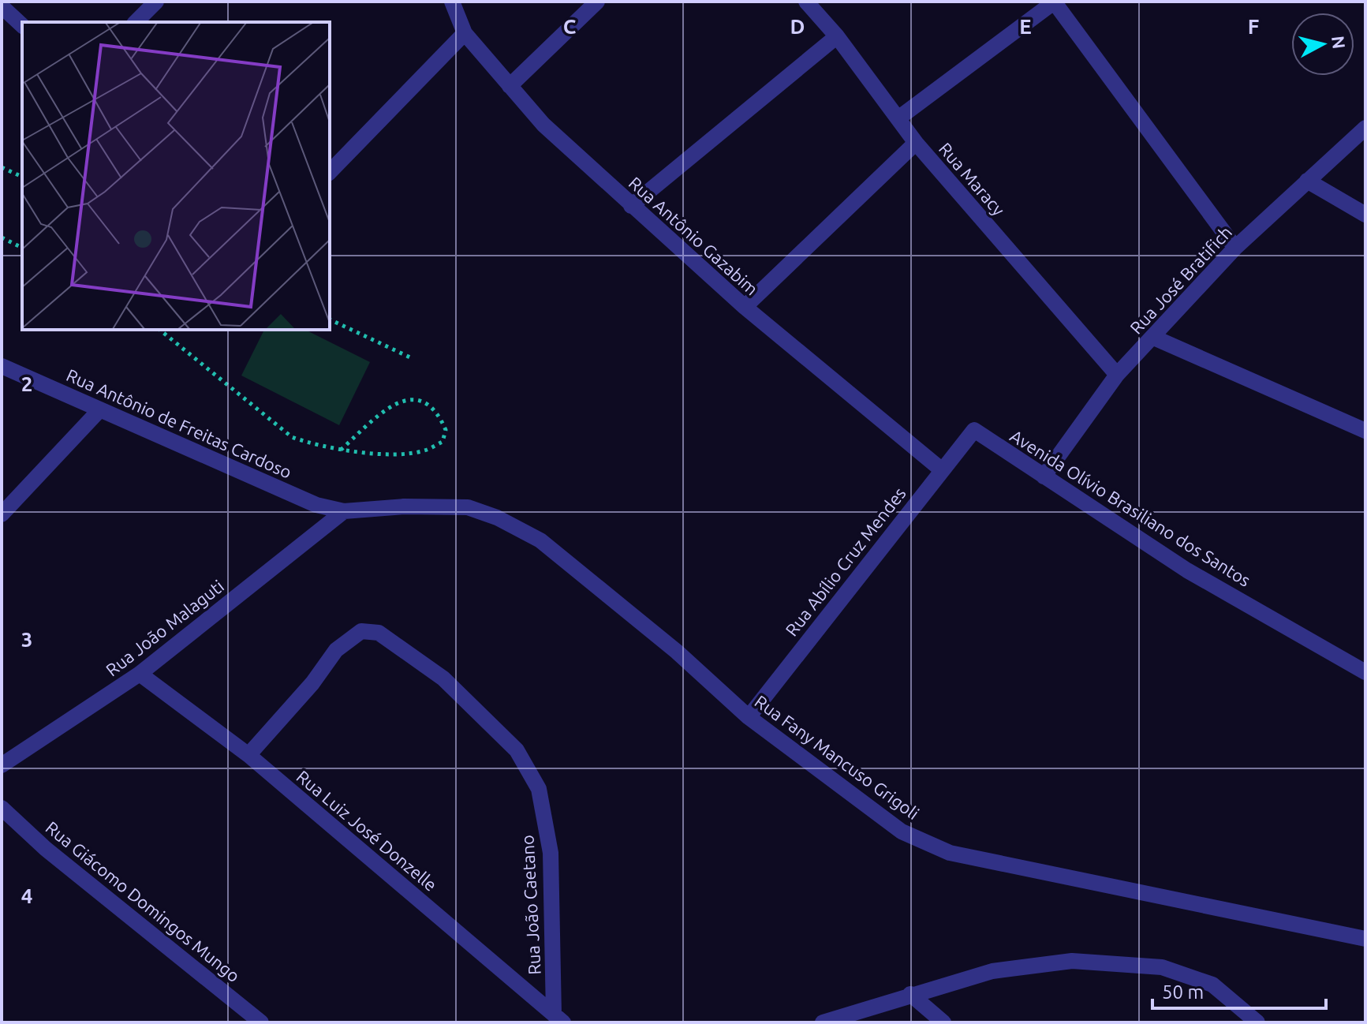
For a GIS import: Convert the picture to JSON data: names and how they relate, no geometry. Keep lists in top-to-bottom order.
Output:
{
  "streets": {
    "street": [
      "Rua Maracy",
      "Rua Antônio Gazabim",
      "Rua José Bratifich",
      "Rua Antônio de Freitas Cardoso",
      "Avenida Olívio Brasiliano dos Santos",
      "Rua Abílio Cruz Mendes",
      "Rua João Malaguti",
      "Rua Fany Mancuso Grigoli",
      "Rua Luiz José Donzelle",
      "Rua Giácomo Domingos Mungo",
      "Rua João Caetano"
    ]
  },
  "crossings": [
    ["Rua Maracy", "Rua José Bratifich"],
    ["Rua Antônio Gazabim", "Rua Abílio Cruz Mendes"],
    ["Rua José Bratifich", "Avenida Olívio Brasiliano dos Santos"],
    ["Rua Antônio de Freitas Cardoso", "Rua João Malaguti"],
    ["Rua Antônio de Freitas Cardoso", "Rua Fany Mancuso Grigoli"],
    ["Avenida Olívio Brasiliano dos Santos", "Rua Abílio Cruz Mendes"],
    ["Rua Abílio Cruz Mendes", "Rua Fany Mancuso Grigoli"],
    ["Rua João Malaguti", "Rua Fany Mancuso Grigoli"],
    ["Rua João Malaguti", "Rua Luiz José Donzelle"],
    ["Rua Luiz José Donzelle", "Rua João Caetano"]
  ],
  "scale_bar": "50 m",
  "north": "right",
  "grid": {
    "columns": [
      "C",
      "D",
      "E",
      "F"
    ],
    "rows": ["2", "3", "4"]
  }
}
